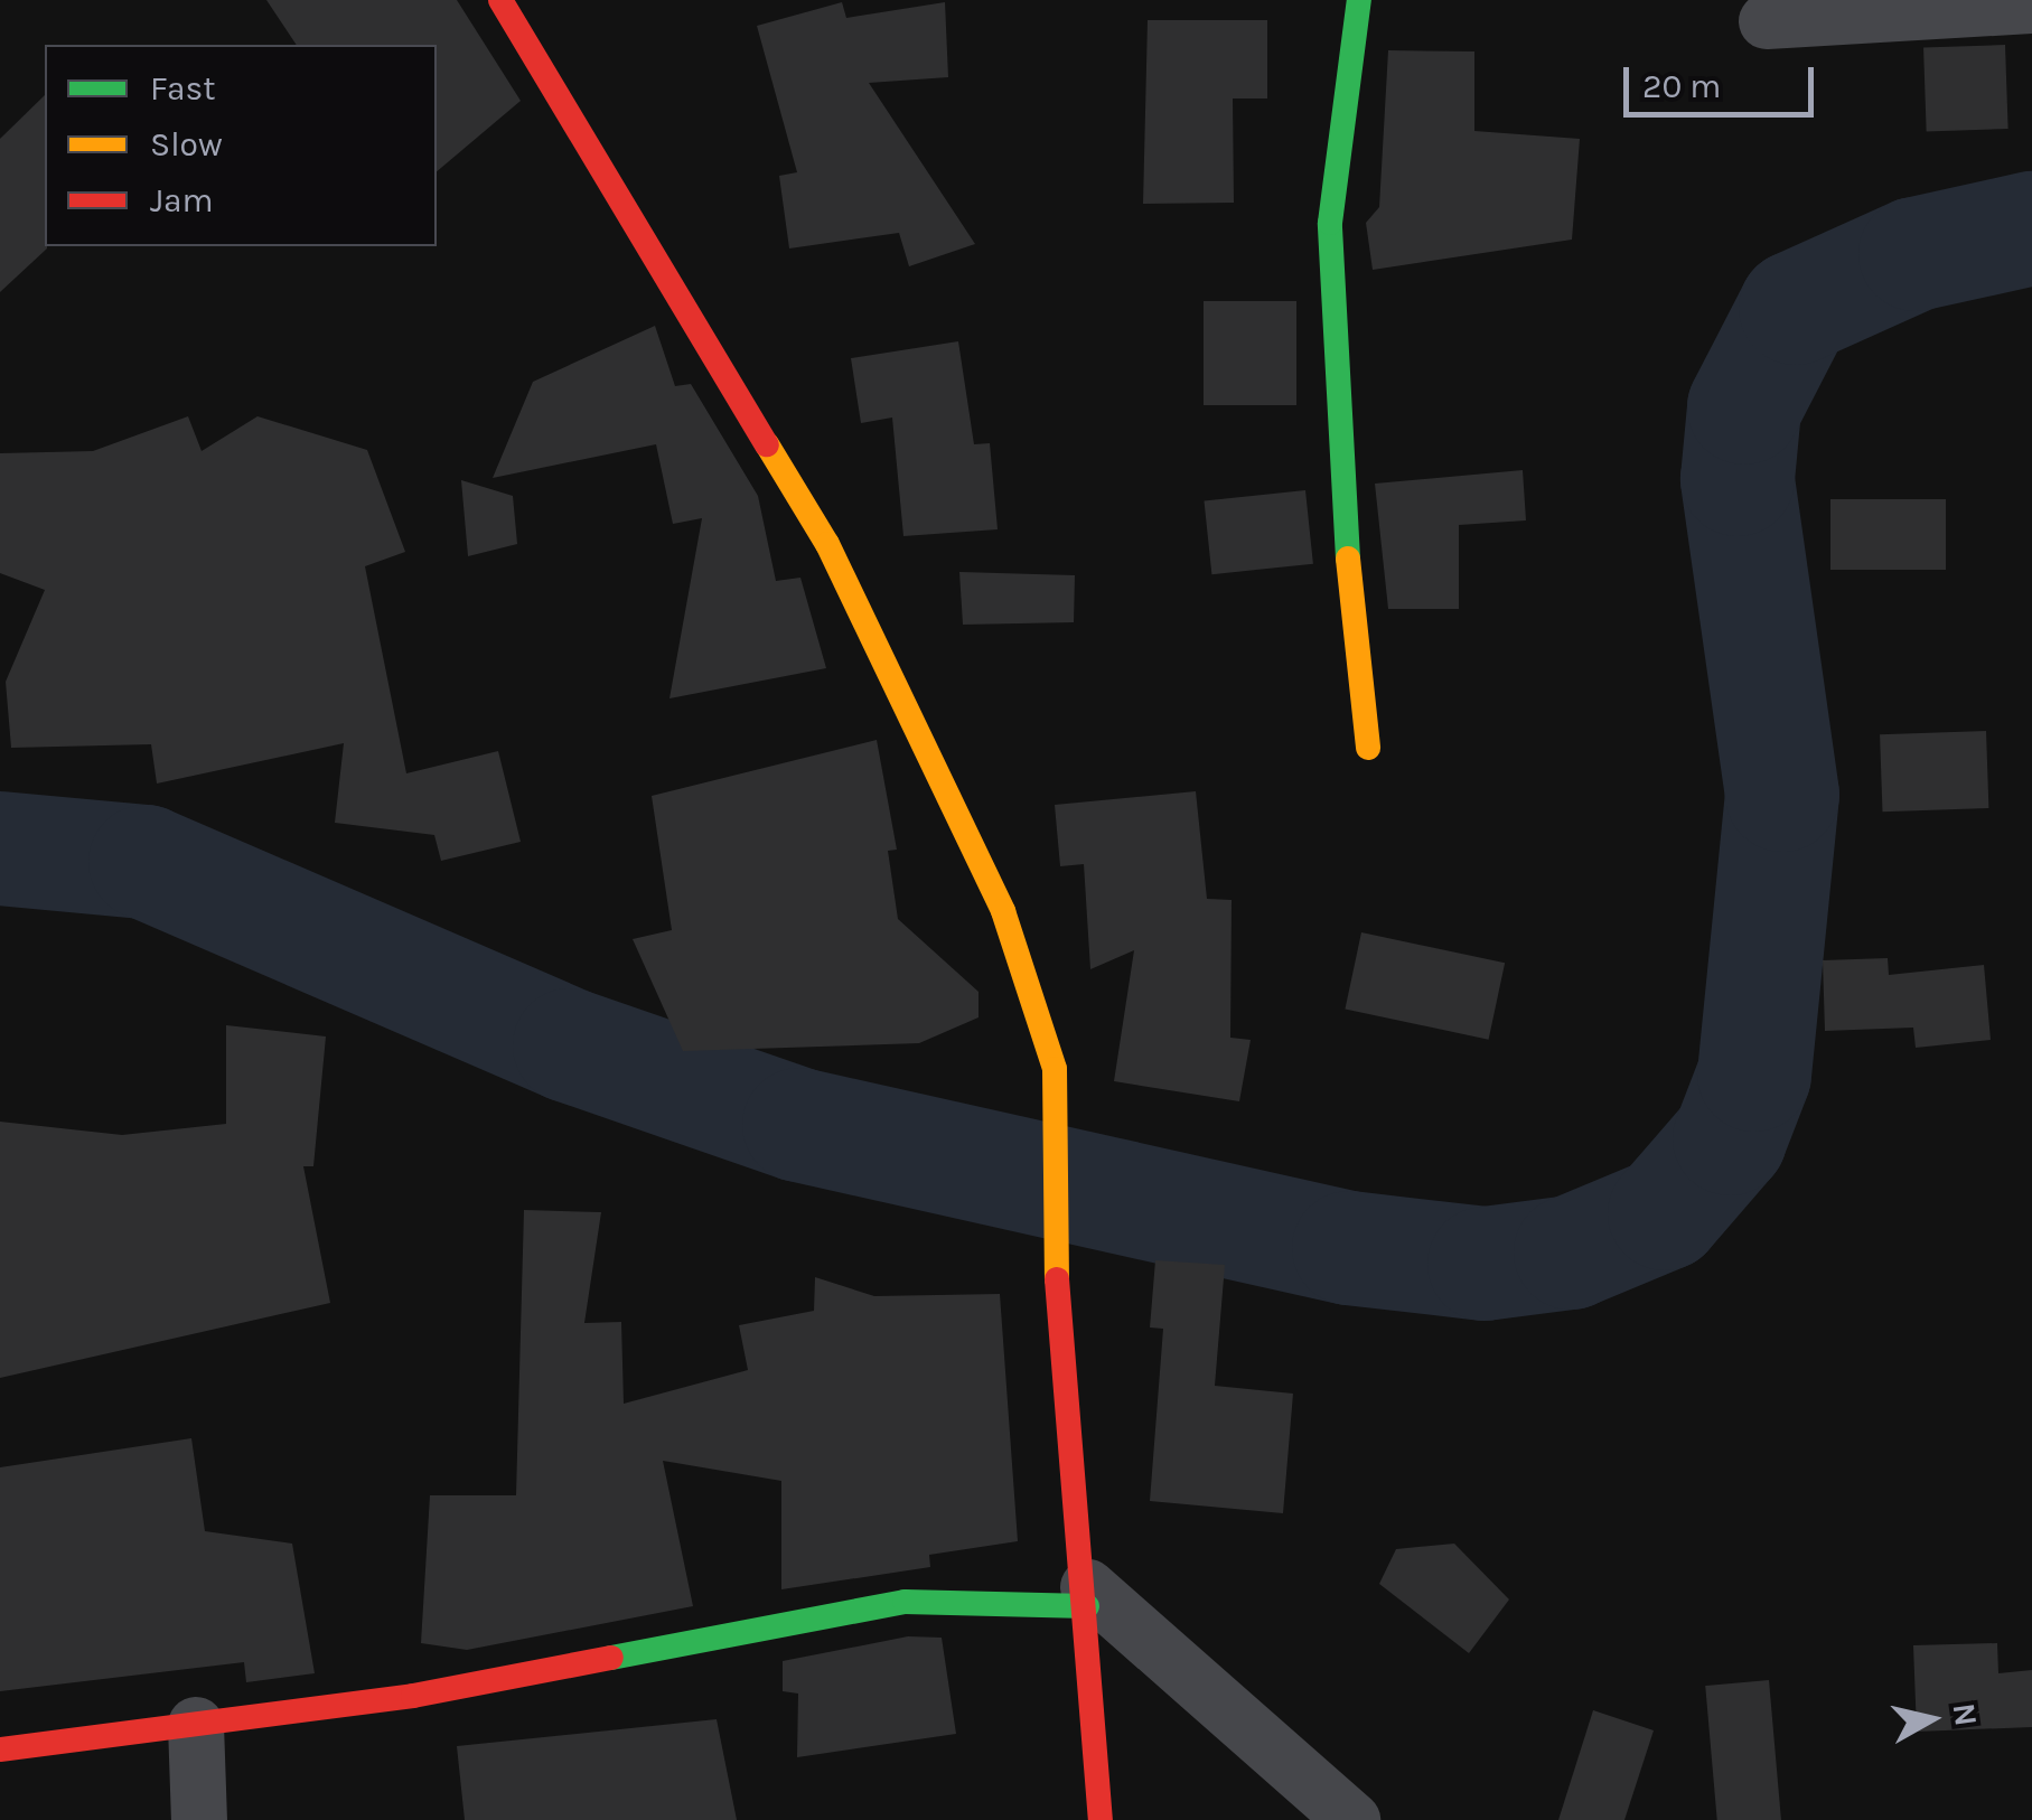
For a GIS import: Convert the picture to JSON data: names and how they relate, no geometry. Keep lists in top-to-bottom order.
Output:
{
  "legend": ["Fast", "Slow", "Jam"],
  "scale_bar": "20 m",
  "north": "right"
}
